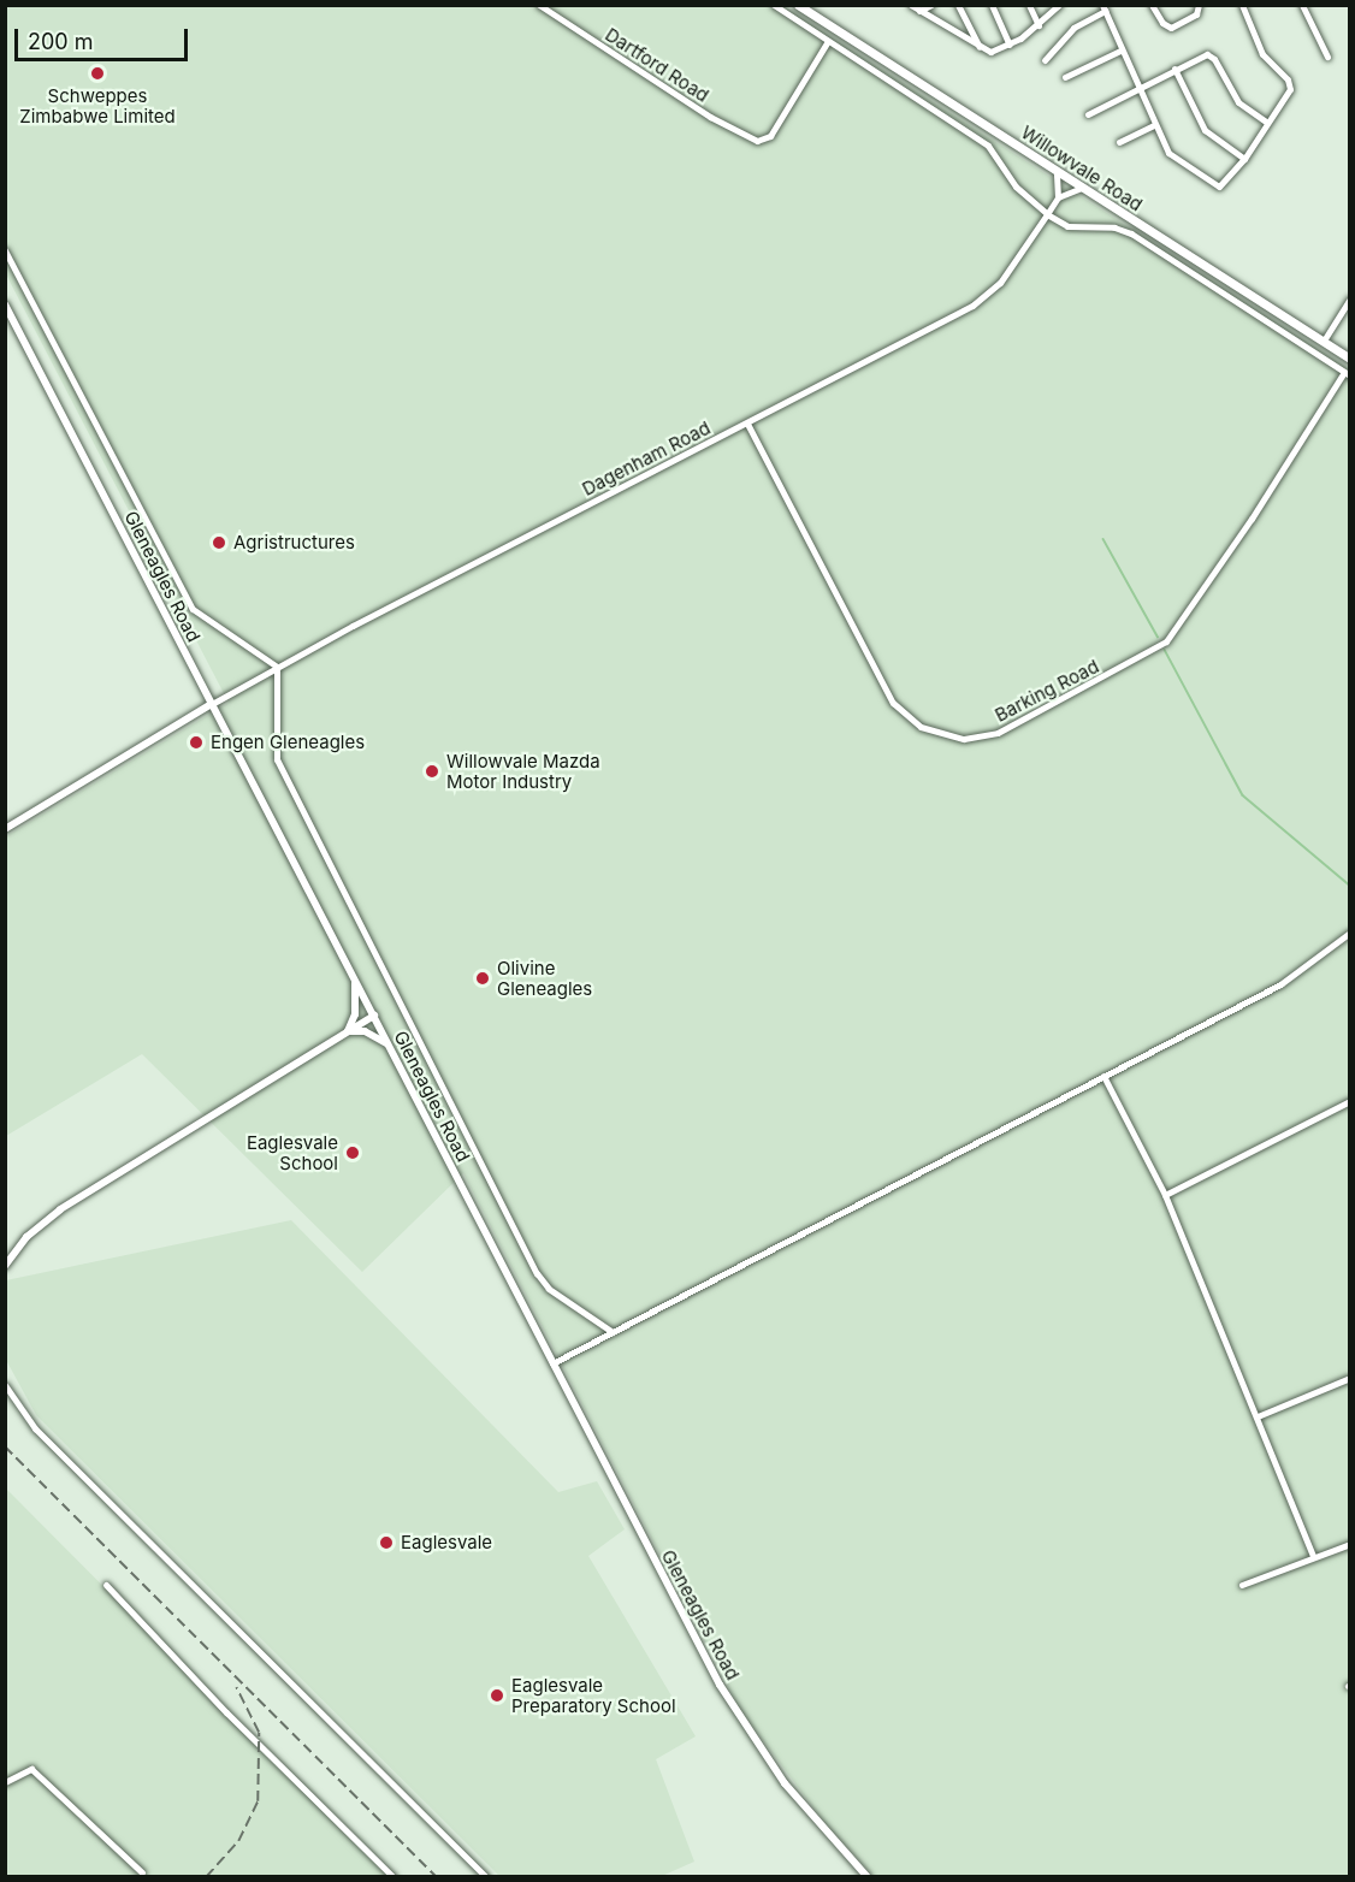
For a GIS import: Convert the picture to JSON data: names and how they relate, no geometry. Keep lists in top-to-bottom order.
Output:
{
  "streets": {
    "main road": ["Willowvale Road"],
    "street": [
      "Dartford Road",
      "Dagenham Road",
      "Gleneagles Road",
      "Barking Road"
    ]
  },
  "crossings": [
    ["Dagenham Road", "Gleneagles Road"],
    ["Dagenham Road", "Barking Road"]
  ],
  "places": [
    "Schweppes Zimbabwe Limited",
    "Agristructures",
    "Engen Gleneagles",
    "Willowvale Mazda Motor Industry",
    "Olivine Gleneagles",
    "Eaglesvale School",
    "Eaglesvale",
    "Eaglesvale Preparatory School"
  ],
  "scale_bar": "200 m"
}
